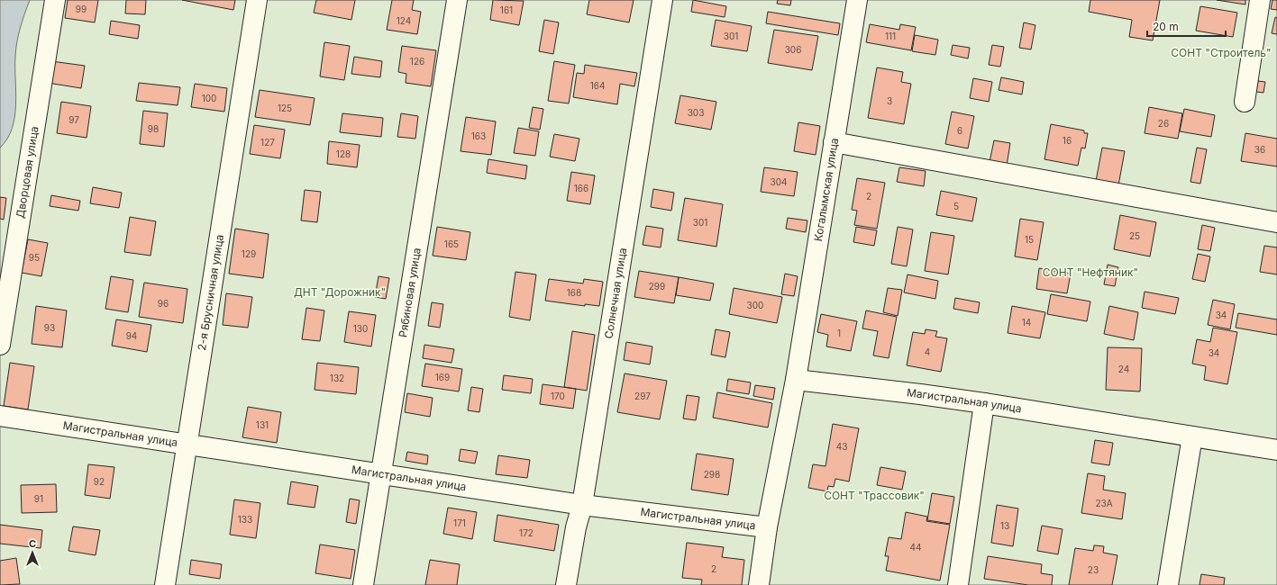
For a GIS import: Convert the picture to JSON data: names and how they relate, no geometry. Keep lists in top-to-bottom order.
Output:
{
  "streets": {
    "street": [
      "Дворцовая улица",
      "Когалымская улица",
      "2-я Брусничная улица",
      "Рябиновая улица",
      "Солнечная улица",
      "Магистральная улица"
    ]
  },
  "crossings": [
    ["Когалымская улица", "Магистральная улица"],
    ["2-я Брусничная улица", "Магистральная улица"],
    ["Рябиновая улица", "Магистральная улица"],
    ["Солнечная улица", "Магистральная улица"]
  ],
  "parks": [
    "СОНТ \"Строитель\"",
    "СОНТ \"Нефтяник\"",
    "ДНТ \"Дорожник\"",
    "СОНТ \"Трассовик\""
  ],
  "house_numbers": [
    "99",
    "161",
    "124",
    "301",
    "111",
    "306",
    "126",
    "164",
    "100",
    "3",
    "125",
    "303",
    "97",
    "26",
    "98",
    "6",
    "163",
    "16",
    "127",
    "36",
    "128",
    "304",
    "166",
    "2",
    "5",
    "301",
    "25",
    "15",
    "165",
    "129",
    "95",
    "299",
    "168",
    "96",
    "300",
    "34",
    "14",
    "93",
    "130",
    "1",
    "94",
    "4",
    "34",
    "24",
    "169",
    "132",
    "170",
    "297",
    "131",
    "43",
    "298",
    "92",
    "91",
    "23А",
    "133",
    "171",
    "13",
    "172",
    "44",
    "2",
    "23"
  ],
  "scale_bar": "20 m",
  "north": "top"
}
